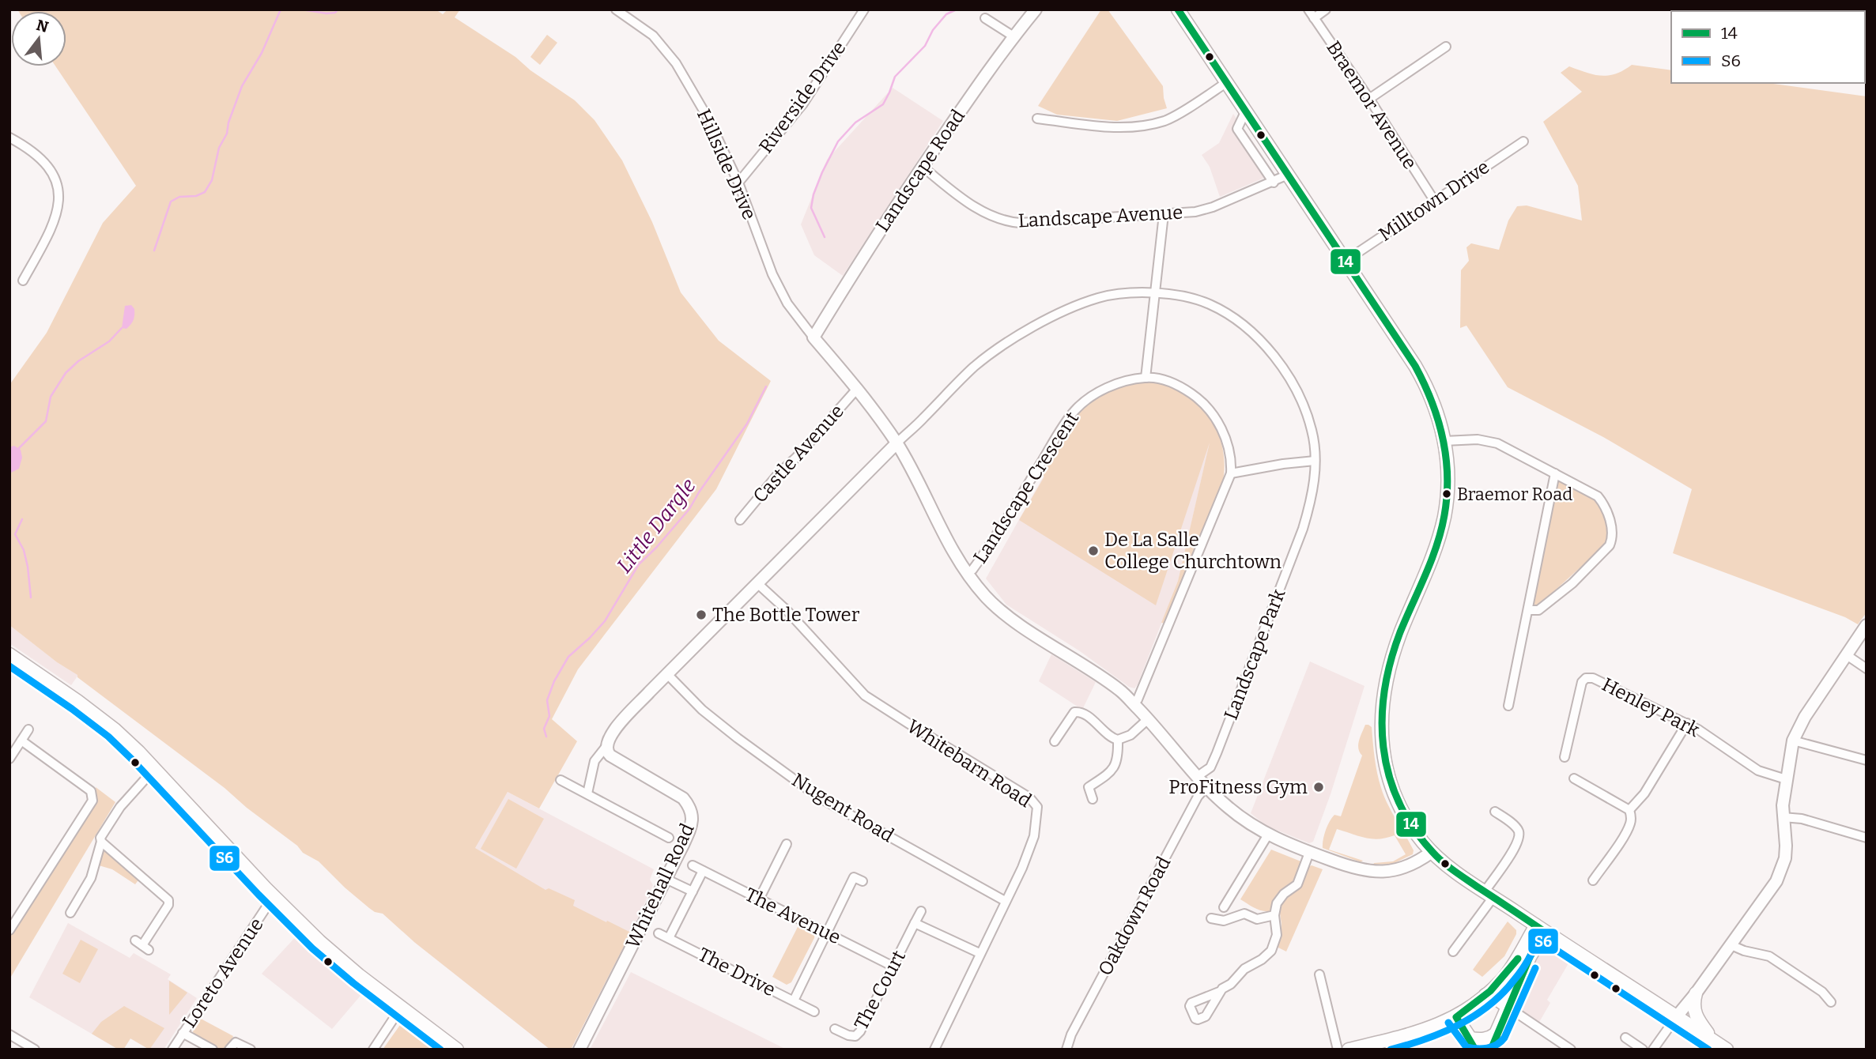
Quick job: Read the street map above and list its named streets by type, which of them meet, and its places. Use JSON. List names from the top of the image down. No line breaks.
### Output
{"streets":{"street":["Riverside Drive","Braemor Avenue","Hillside Drive","Landscape Road","Milltown Drive","Landscape Avenue","Castle Avenue","Landscape Crescent","Landscape Park","Henley Park","Whitebarn Road","Nugent Road","Whitehall Road","The Avenue","Oakdown Road","The Drive","Loreto Avenue","The Court"]},"crossings":[["Riverside Drive","Hillside Drive"],["Braemor Avenue","Milltown Drive"],["Hillside Drive","Landscape Road"],["Landscape Road","Landscape Avenue"],["Whitebarn Road","Nugent Road"],["The Avenue","The Court"]],"water":["Little Dargle"],"places":["Braemor Road","De La Salle College Churchtown","The Bottle Tower","ProFitness Gym"],"lines":["transit line 14","transit line S6"],"legend":["14","S6"],"north":"top"}
